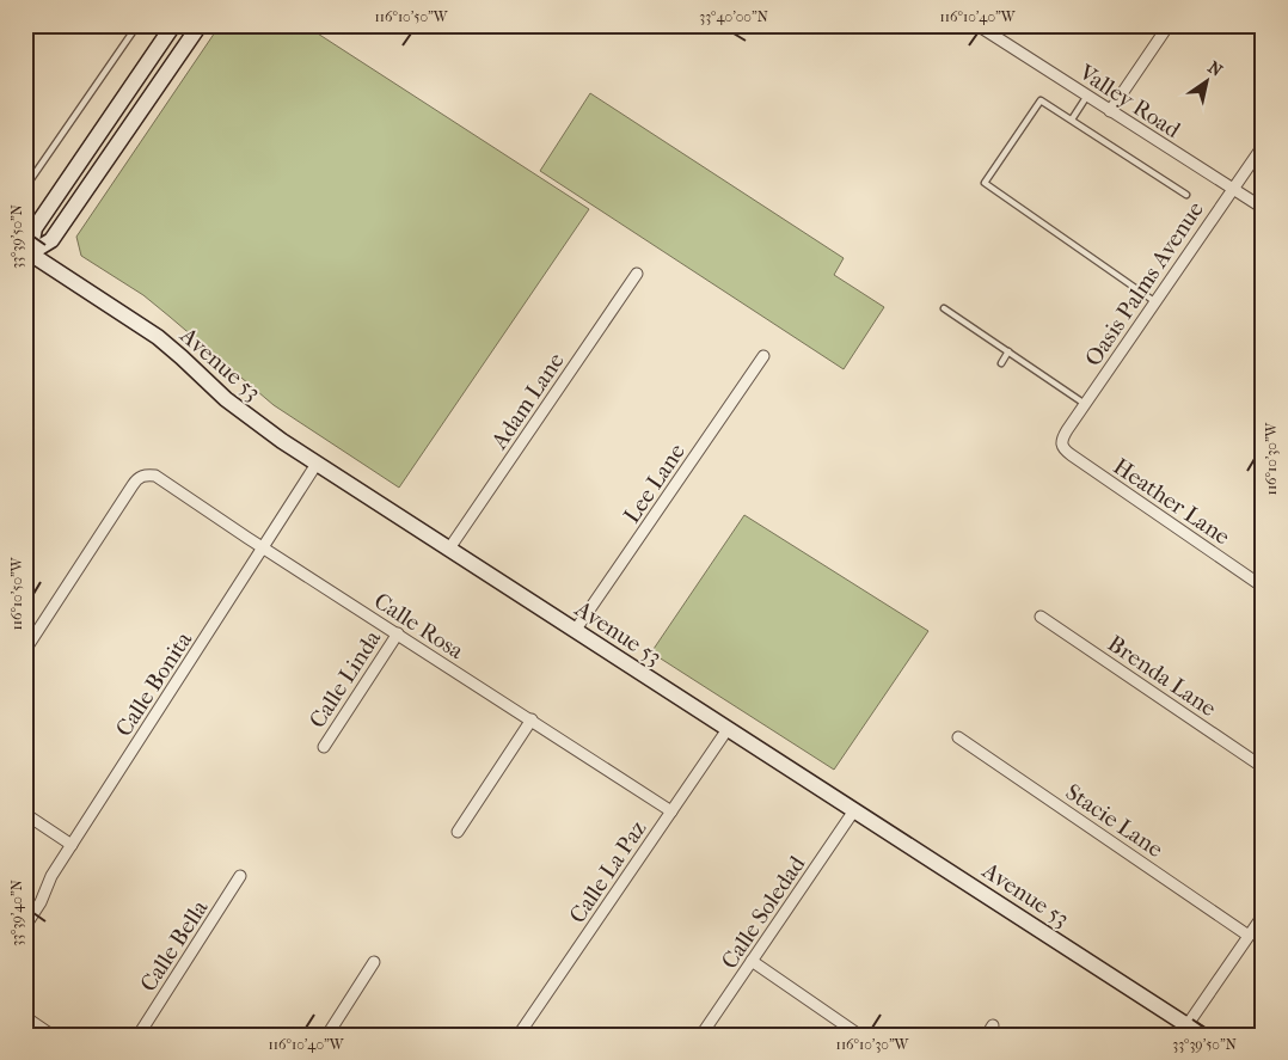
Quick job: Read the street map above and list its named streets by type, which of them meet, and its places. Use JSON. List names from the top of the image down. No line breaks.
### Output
{"streets":{"street":["Valley Road","Oasis Palms Avenue","Avenue 53","Adam Lane","Lee Lane","Heather Lane","Calle Rosa","Brenda Lane","Calle Linda","Calle Bonita","Stacie Lane","Calle La Paz","Calle Soledad","Calle Bella"]},"crossings":[["Valley Road","Oasis Palms Avenue"],["Oasis Palms Avenue","Heather Lane"],["Avenue 53","Adam Lane"],["Avenue 53","Lee Lane"],["Avenue 53","Calle Bonita"],["Avenue 53","Calle La Paz"],["Avenue 53","Calle Soledad"],["Calle Rosa","Calle Linda"],["Calle Rosa","Calle Bonita"],["Calle Rosa","Calle La Paz"]],"north":"top right","coordinates":["116°10'50\"W","33°40'00\"N","116°10'40\"W","33°39'50\"N","116°10'30\"W","33°39'40\"N"]}
